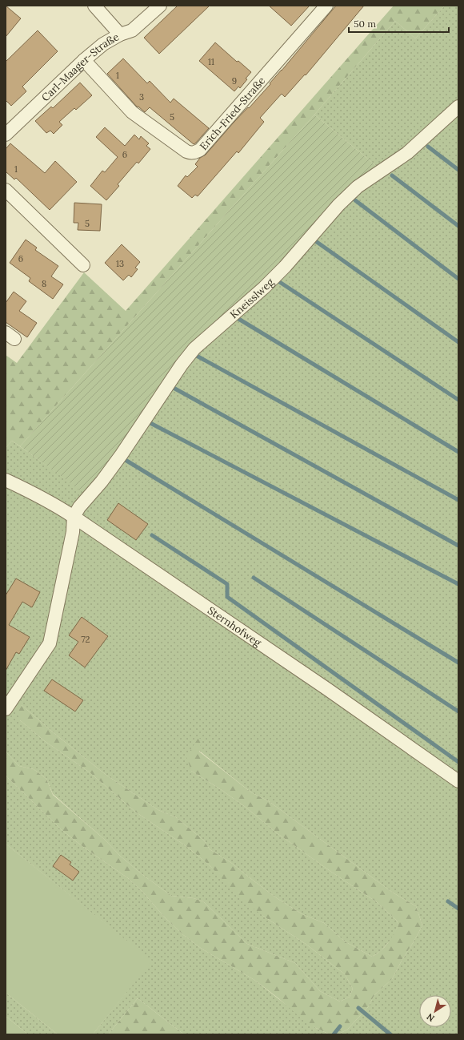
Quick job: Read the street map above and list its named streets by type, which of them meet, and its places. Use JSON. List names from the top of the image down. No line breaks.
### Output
{"streets":{"street":["Carl-Maager-Straße","Erich-Fried-Straße","Kneisslweg","Sternhofweg"]},"crossings":[["Carl-Maager-Straße","Erich-Fried-Straße"],["Kneisslweg","Sternhofweg"]],"house_numbers":["11","1","9","3","5","6","1","5","6","13","8","72"],"scale_bar":"50 m","north":"bottom left"}
